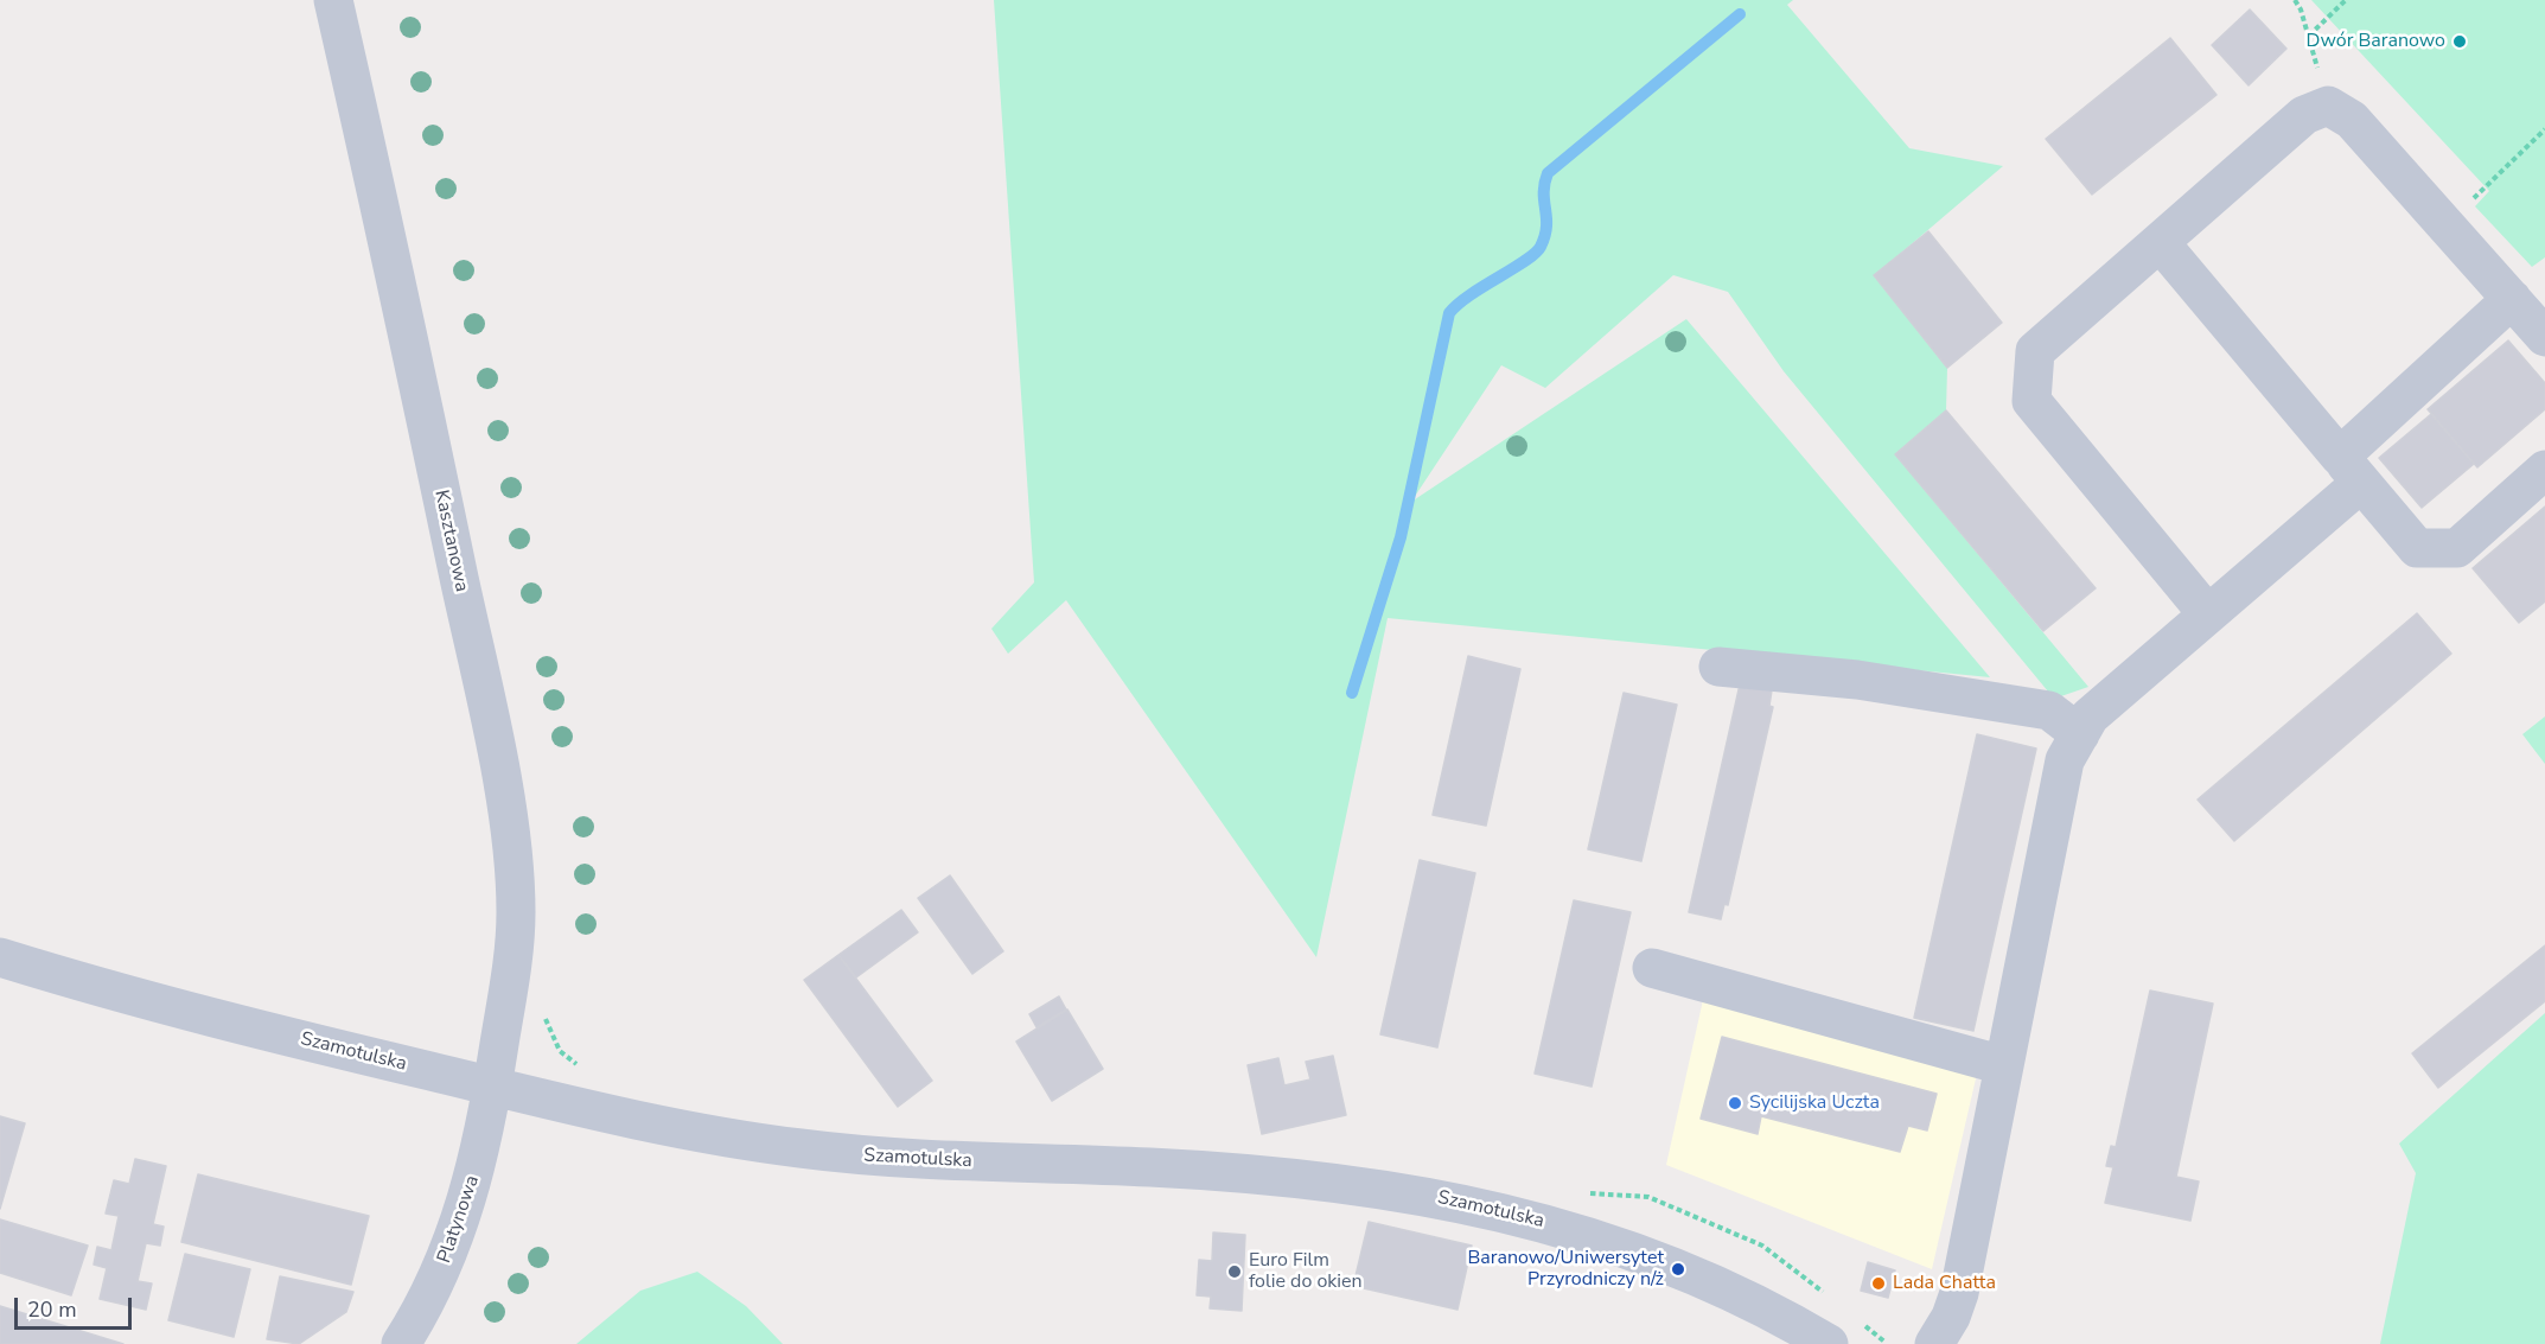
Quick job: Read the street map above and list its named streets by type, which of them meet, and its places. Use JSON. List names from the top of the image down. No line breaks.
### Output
{"streets":{"street":["Kasztanowa","Szamotulska","Platynowa"]},"crossings":[["Kasztanowa","Szamotulska"],["Kasztanowa","Platynowa"],["Szamotulska","Platynowa"]],"places":["Dwór Baranowo","Sycilijska Uczta","Baranowo/Uniwersytet Przyrodniczy n/ż","Euro Film folie do okien","Lada Chatta"],"scale_bar":"20 m"}
